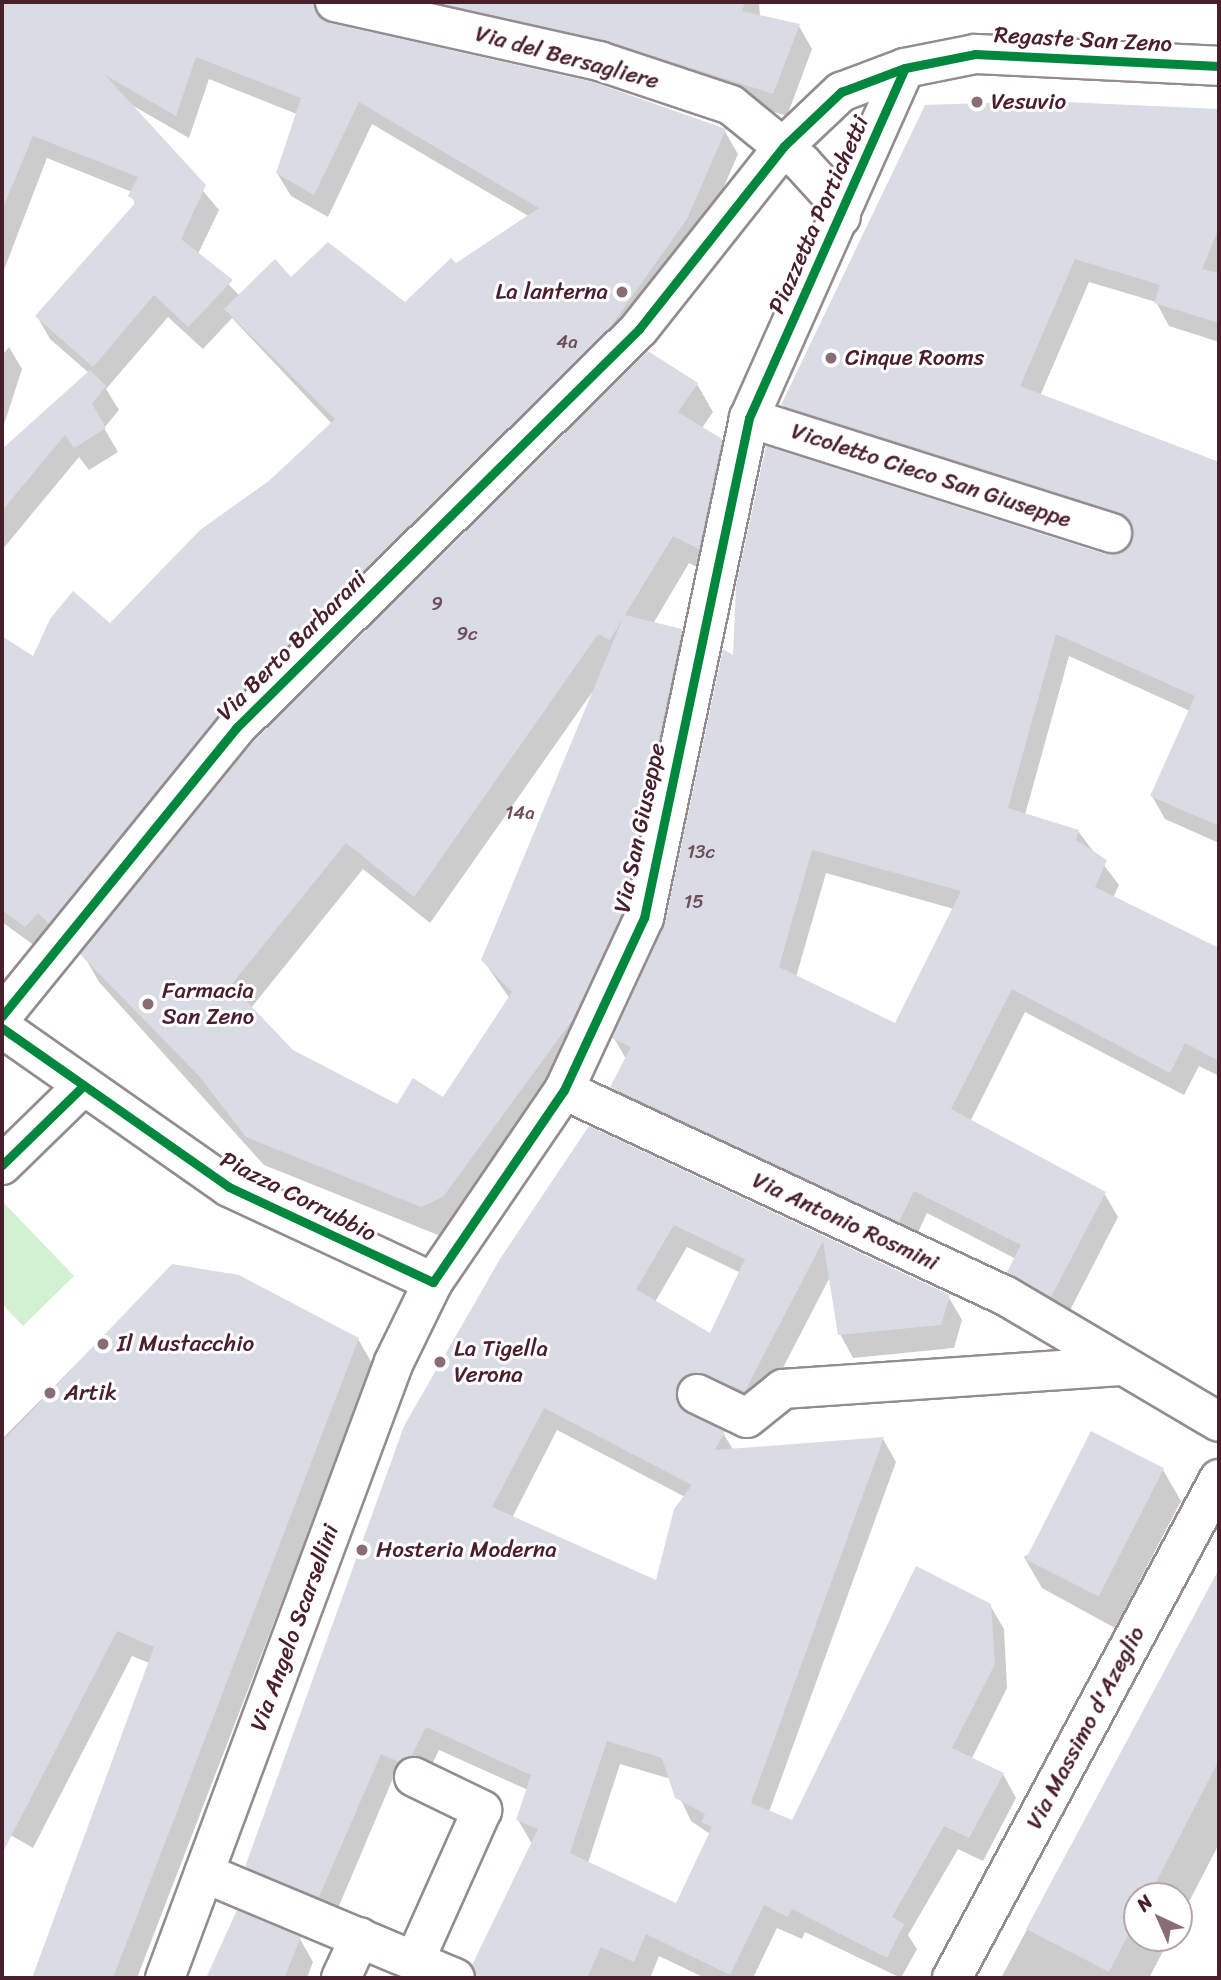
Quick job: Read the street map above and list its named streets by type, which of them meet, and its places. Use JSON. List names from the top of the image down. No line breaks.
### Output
{"streets":{"street":["Regaste San Zeno","Via del Bersagliere","Piazzetta Portichetti","Vicoletto Cieco San Giuseppe","Via Berto Barbarani","Via San Giuseppe","Piazza Corrubbio","Via Antonio Rosmini","Via Angelo Scarsellini","Via Massimo d'Azeglio"]},"crossings":[["Regaste San Zeno","Piazzetta Portichetti"],["Via del Bersagliere","Piazzetta Portichetti"],["Piazzetta Portichetti","Vicoletto Cieco San Giuseppe"],["Piazzetta Portichetti","Via Berto Barbarani"],["Piazzetta Portichetti","Via San Giuseppe"],["Vicoletto Cieco San Giuseppe","Via San Giuseppe"],["Via San Giuseppe","Piazza Corrubbio"],["Via San Giuseppe","Via Antonio Rosmini"],["Via San Giuseppe","Via Angelo Scarsellini"],["Piazza Corrubbio","Via Angelo Scarsellini"]],"places":["Vesuvio","La lanterna","Cinque Rooms","Farmacia San Zeno","Il Mustacchio","La Tigella Verona","Artik","Hosteria Moderna"],"house_numbers":["4a","9","9c","14a","13c","15"],"north":"top left"}
